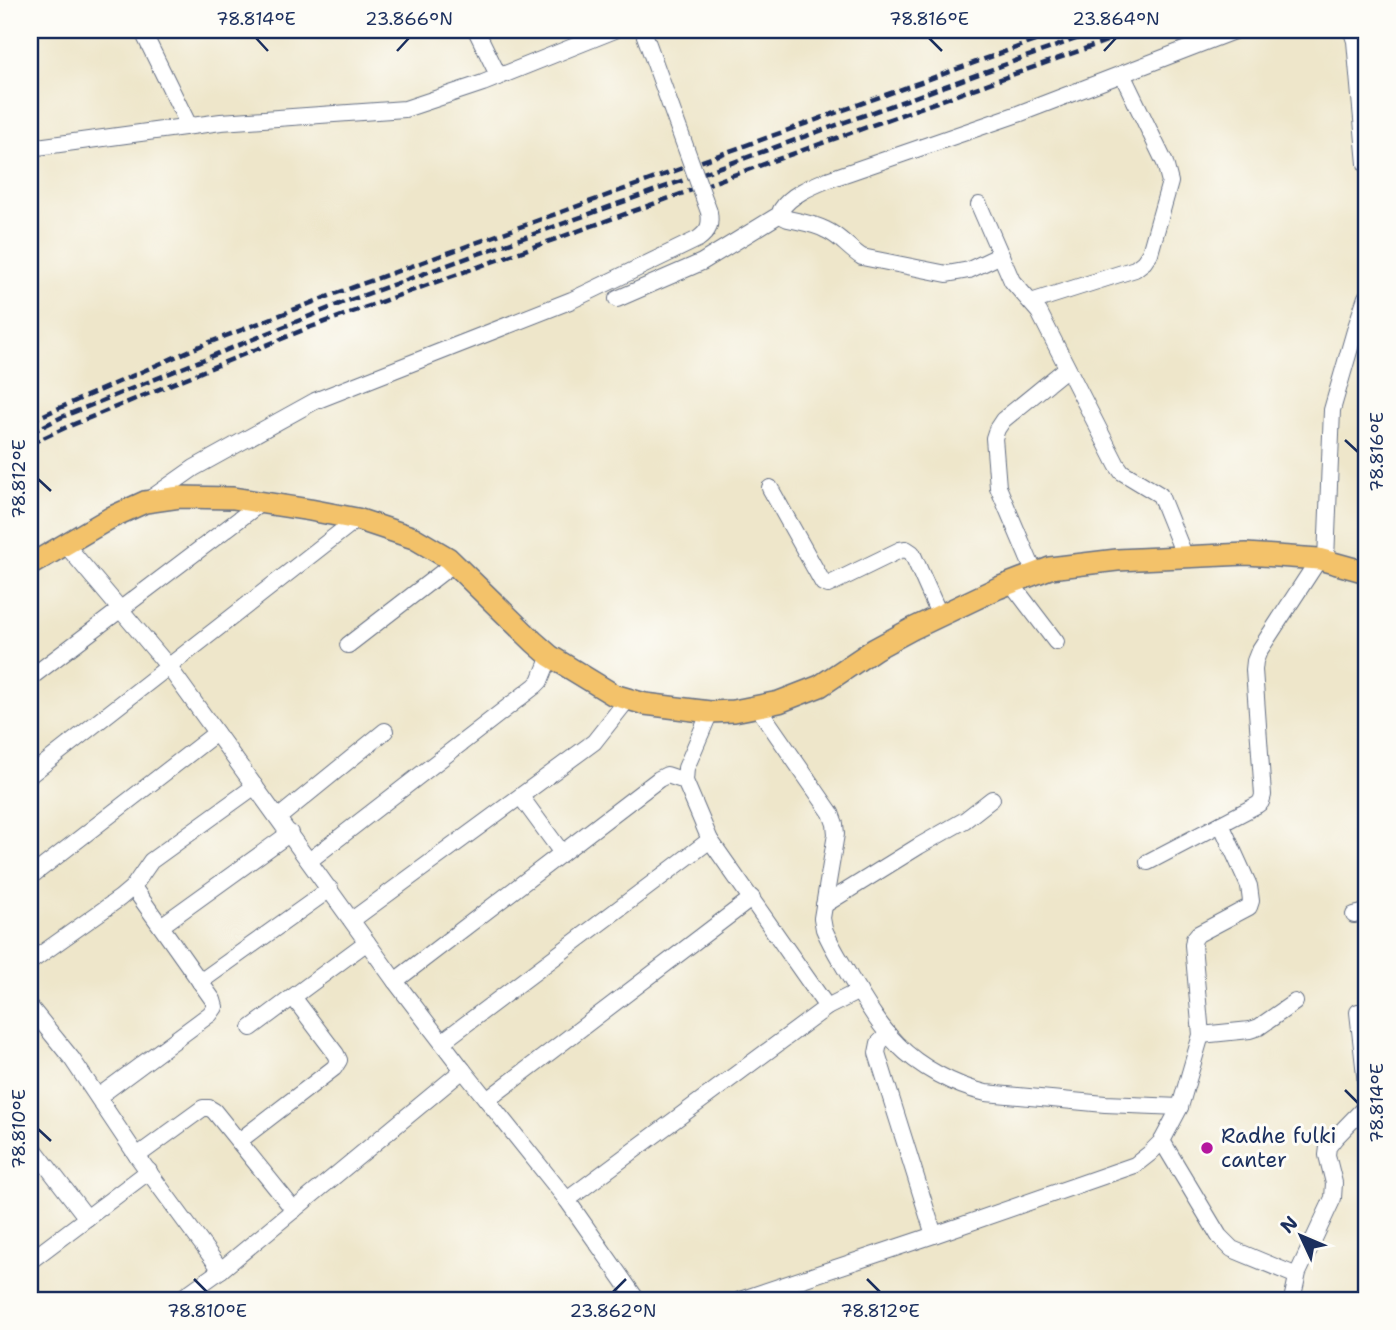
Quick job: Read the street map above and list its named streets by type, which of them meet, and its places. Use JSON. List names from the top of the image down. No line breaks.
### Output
{"places":["Radhe fulki canter"],"north":"top left","coordinates":["78.814°E","23.866°N","78.816°E","23.864°N","78.812°E","78.810°E","23.862°N"]}
